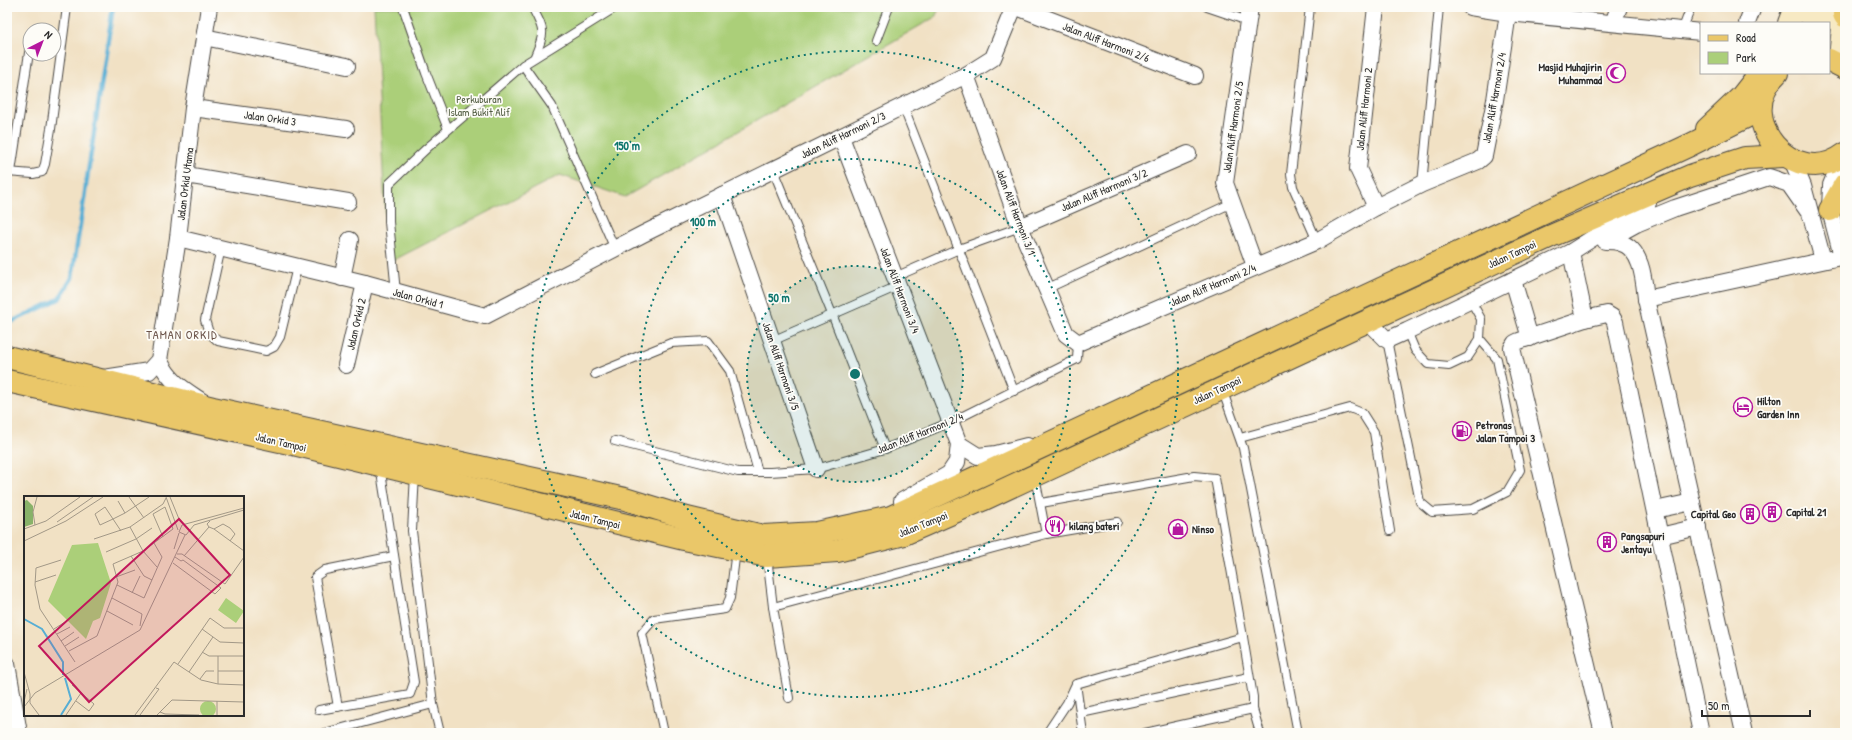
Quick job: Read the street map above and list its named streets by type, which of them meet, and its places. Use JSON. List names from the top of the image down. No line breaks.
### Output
{"streets":{"main road":["Jalan Tampoi"],"street":["Jalan Aliff Harmoni 2/6","Jalan Aliff Harmoni 2/4","Jalan Aliff Harmoni 2","Jalan Orkid 3","Jalan Aliff Harmoni 2/5","Jalan Aliff Harmoni 2/3","Jalan Orkid Utama","Jalan Aliff Harmoni 3/2","Jalan Aliff Harmoni 3/1","Jalan Aliff Harmoni 3/4","Jalan Orkid 1","Jalan Orkid 2","Jalan Aliff Harmoni 3/5"]},"crossings":[["Jalan Aliff Harmoni 2/6","Jalan Aliff Harmoni 2/3"],["Jalan Aliff Harmoni 2/4","Jalan Aliff Harmoni 2"],["Jalan Aliff Harmoni 2/4","Jalan Aliff Harmoni 2/5"],["Jalan Aliff Harmoni 2/4","Jalan Aliff Harmoni 3/1"],["Jalan Aliff Harmoni 2/4","Jalan Aliff Harmoni 3/4"],["Jalan Aliff Harmoni 2/4","Jalan Aliff Harmoni 3/5"],["Jalan Orkid 3","Jalan Orkid Utama"],["Jalan Aliff Harmoni 2/3","Jalan Aliff Harmoni 3/1"],["Jalan Aliff Harmoni 2/3","Jalan Aliff Harmoni 3/4"],["Jalan Aliff Harmoni 2/3","Jalan Orkid 1"],["Jalan Aliff Harmoni 2/3","Jalan Aliff Harmoni 3/5"],["Jalan Orkid Utama","Jalan Orkid 1"],["Jalan Aliff Harmoni 3/2","Jalan Aliff Harmoni 3/1"],["Jalan Orkid 1","Jalan Orkid 2"]],"districts":["TAMAN ORKID"],"parks":["Perkuburan Islam Bukit Alif"],"places":{"mosque":["Masjid Muhajirin Muhammad"],"hotel":["Hilton Garden Inn"],"fuel station":["Petronas Jalan Tampoi 3"],"building":["Capital 21","Capital Geo","Pangsapuri Jentayu"],"restaurant":["kilang bateri"],"shop":["Ninso"]},"legend":["Road","Park"],"scale_bar":"50 m","north":"top right","rings":["150 m","100 m","50 m"]}
